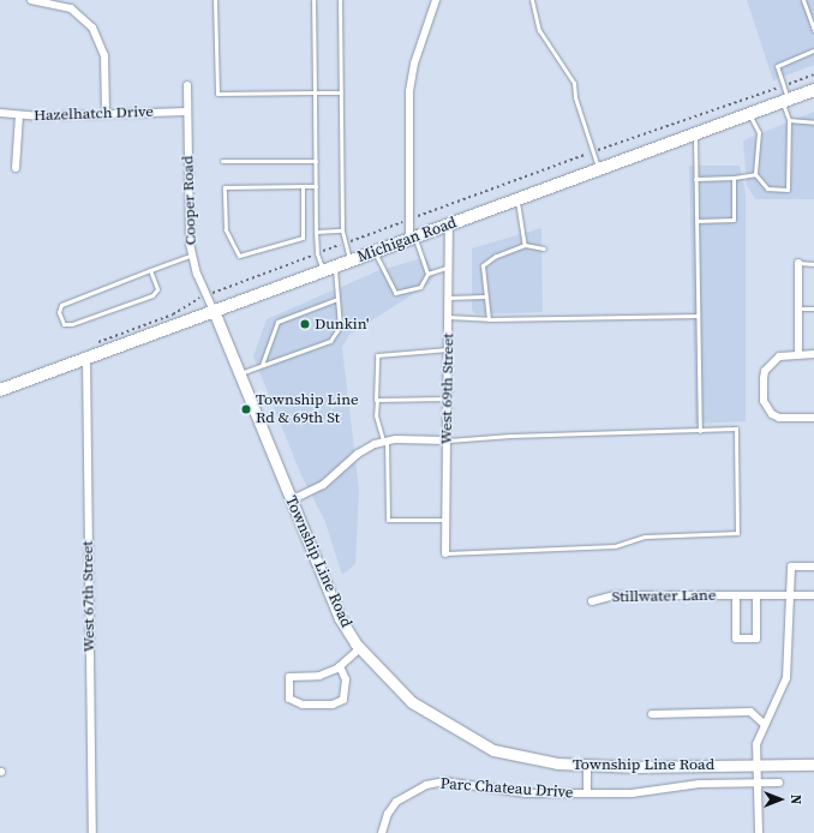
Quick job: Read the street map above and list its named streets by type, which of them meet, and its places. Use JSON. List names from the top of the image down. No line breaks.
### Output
{"streets":{"main road":["Michigan Road","Township Line Road"],"street":["Hazelhatch Drive","Cooper Road","West 69th Street","West 67th Street","Stillwater Lane","Parc Chateau Drive"]},"crossings":[["Hazelhatch Drive","Cooper Road"],["Cooper Road","Michigan Road"],["Cooper Road","Township Line Road"],["Michigan Road","West 69th Street"],["Michigan Road","Township Line Road"],["Michigan Road","West 67th Street"],["Township Line Road","Parc Chateau Drive"]],"places":["Dunkin'","Township Line Rd & 69th St"],"north":"right"}
